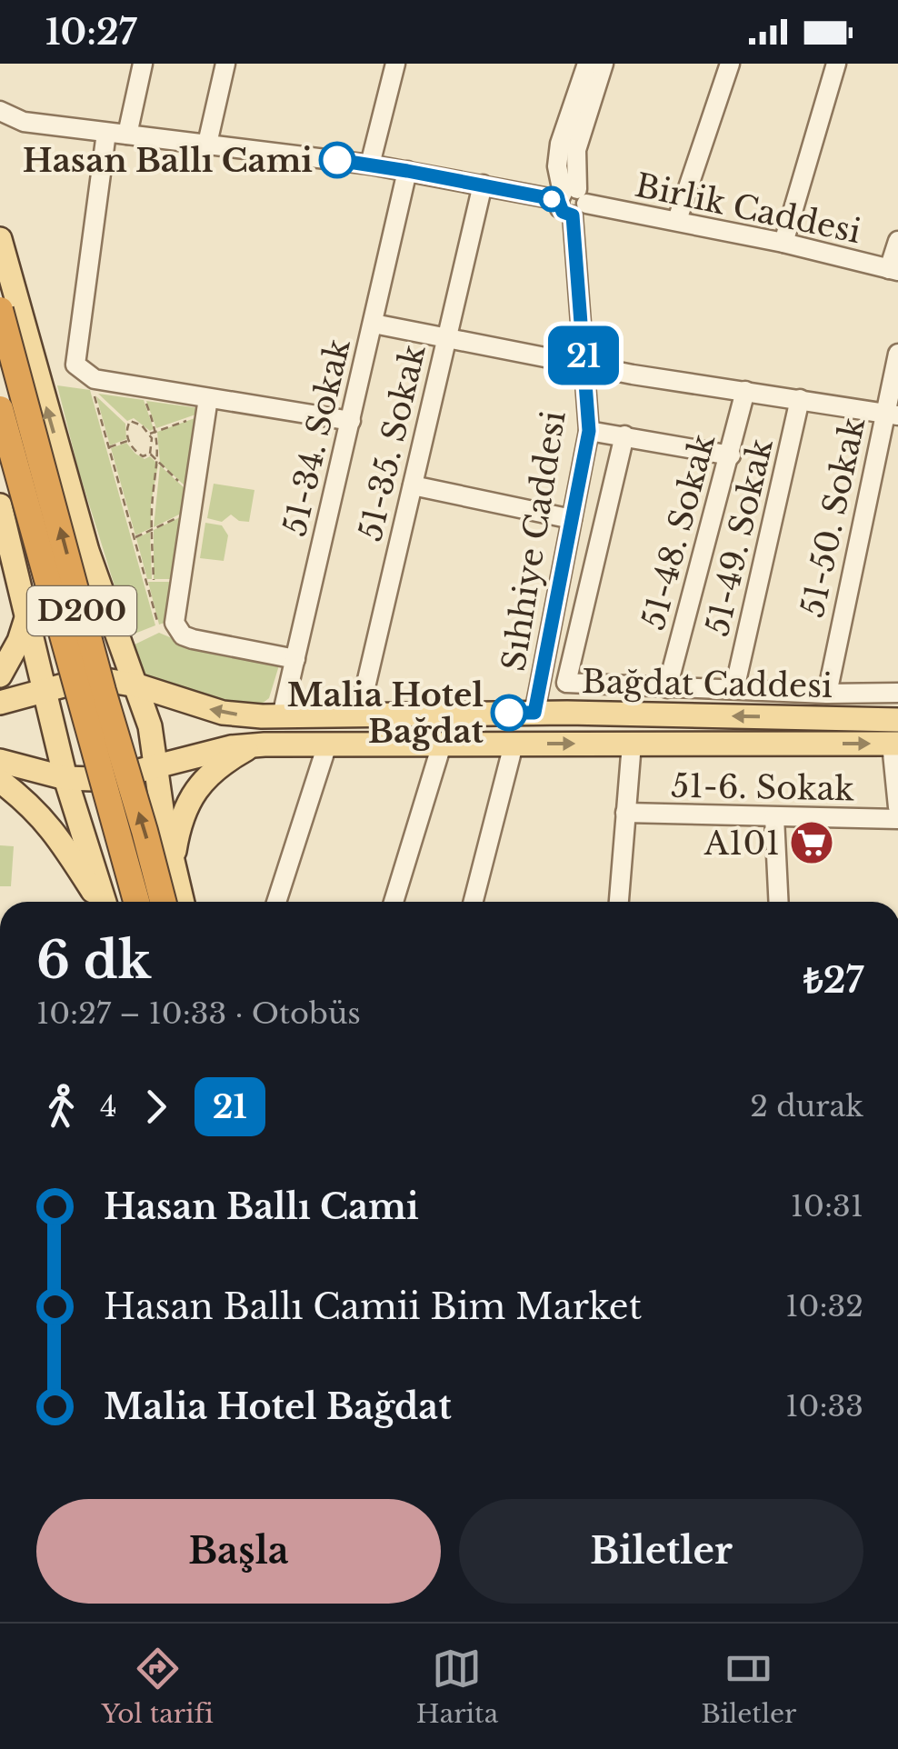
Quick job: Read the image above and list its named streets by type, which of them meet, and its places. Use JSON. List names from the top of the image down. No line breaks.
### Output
{"streets":{"highway":["D200"],"main road":["Bağdat Caddesi"],"street":["Birlik Caddesi","51-34. Sokak","51-35. Sokak","51-50. Sokak","51-48. Sokak","51-49. Sokak","Sıhhiye Caddesi","51-6. Sokak"]},"crossings":[["Birlik Caddesi","51-34. Sokak"],["Birlik Caddesi","51-35. Sokak"],["Birlik Caddesi","Sıhhiye Caddesi"],["51-34. Sokak","Bağdat Caddesi"],["51-35. Sokak","Bağdat Caddesi"],["Sıhhiye Caddesi","Bağdat Caddesi"]],"places":{"other":["Hasan Ballı Cami","Malia Hotel Bağdat"],"supermarket":["A101"]},"lines":["bus line 21"],"page":{"status":"10:27","on_map":"21","heading":["6 dk","10:27 – 10:33 · Otobüs","₺27"],"legs":["4","21","2 durak"],"list":[{"name":"Hasan Ballı Cami","value":"10:31"},{"name":"Hasan Ballı Camii Bim Market","value":"10:32"},{"name":"Malia Hotel Bağdat","value":"10:33"}],"buttons":["Başla","Biletler"],"tabs":["Yol tarifi","Harita","Biletler"]}}
